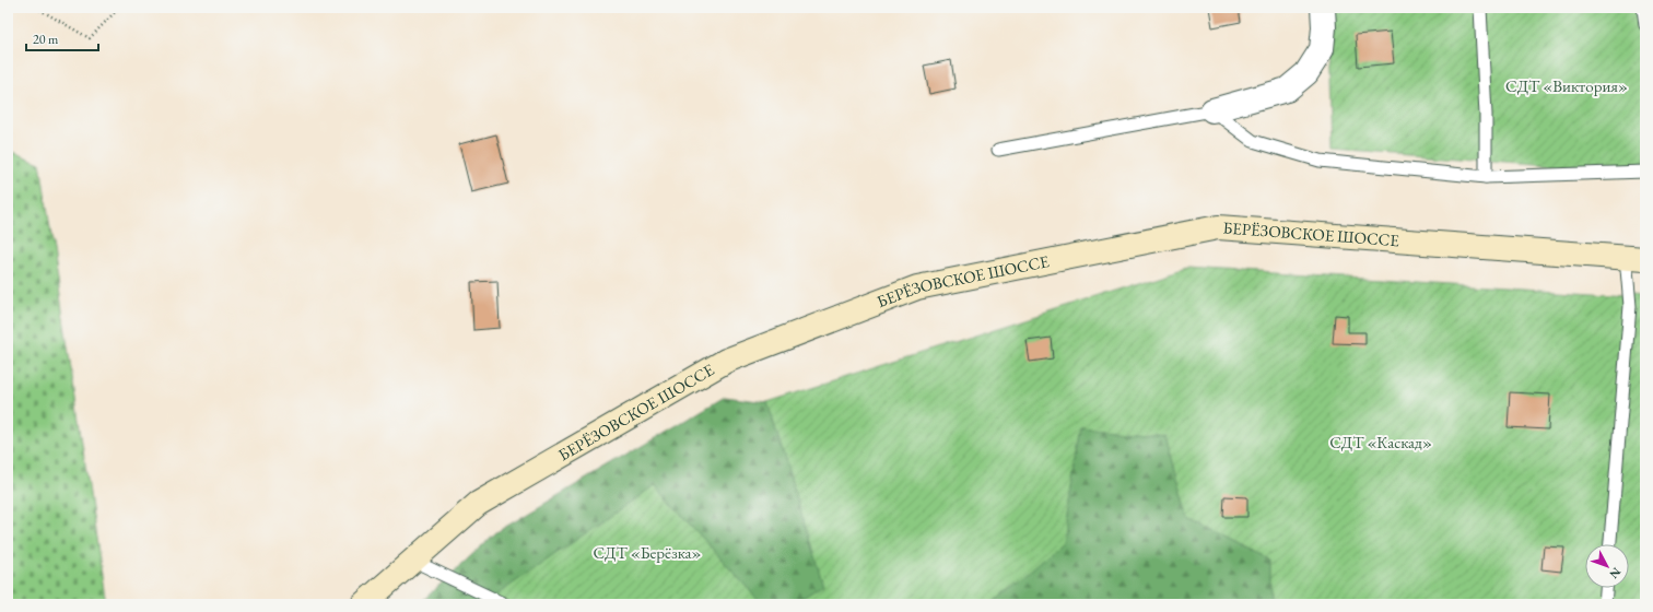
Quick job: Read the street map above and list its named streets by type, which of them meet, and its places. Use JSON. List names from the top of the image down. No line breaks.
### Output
{"streets":{"street":["БЕРЁЗОВСКОЕ ШОССЕ"]},"parks":["СДТ «Виктория»","СДТ «Каскад»","СДТ «Берёзка»"],"scale_bar":"20 m","north":"bottom right"}
